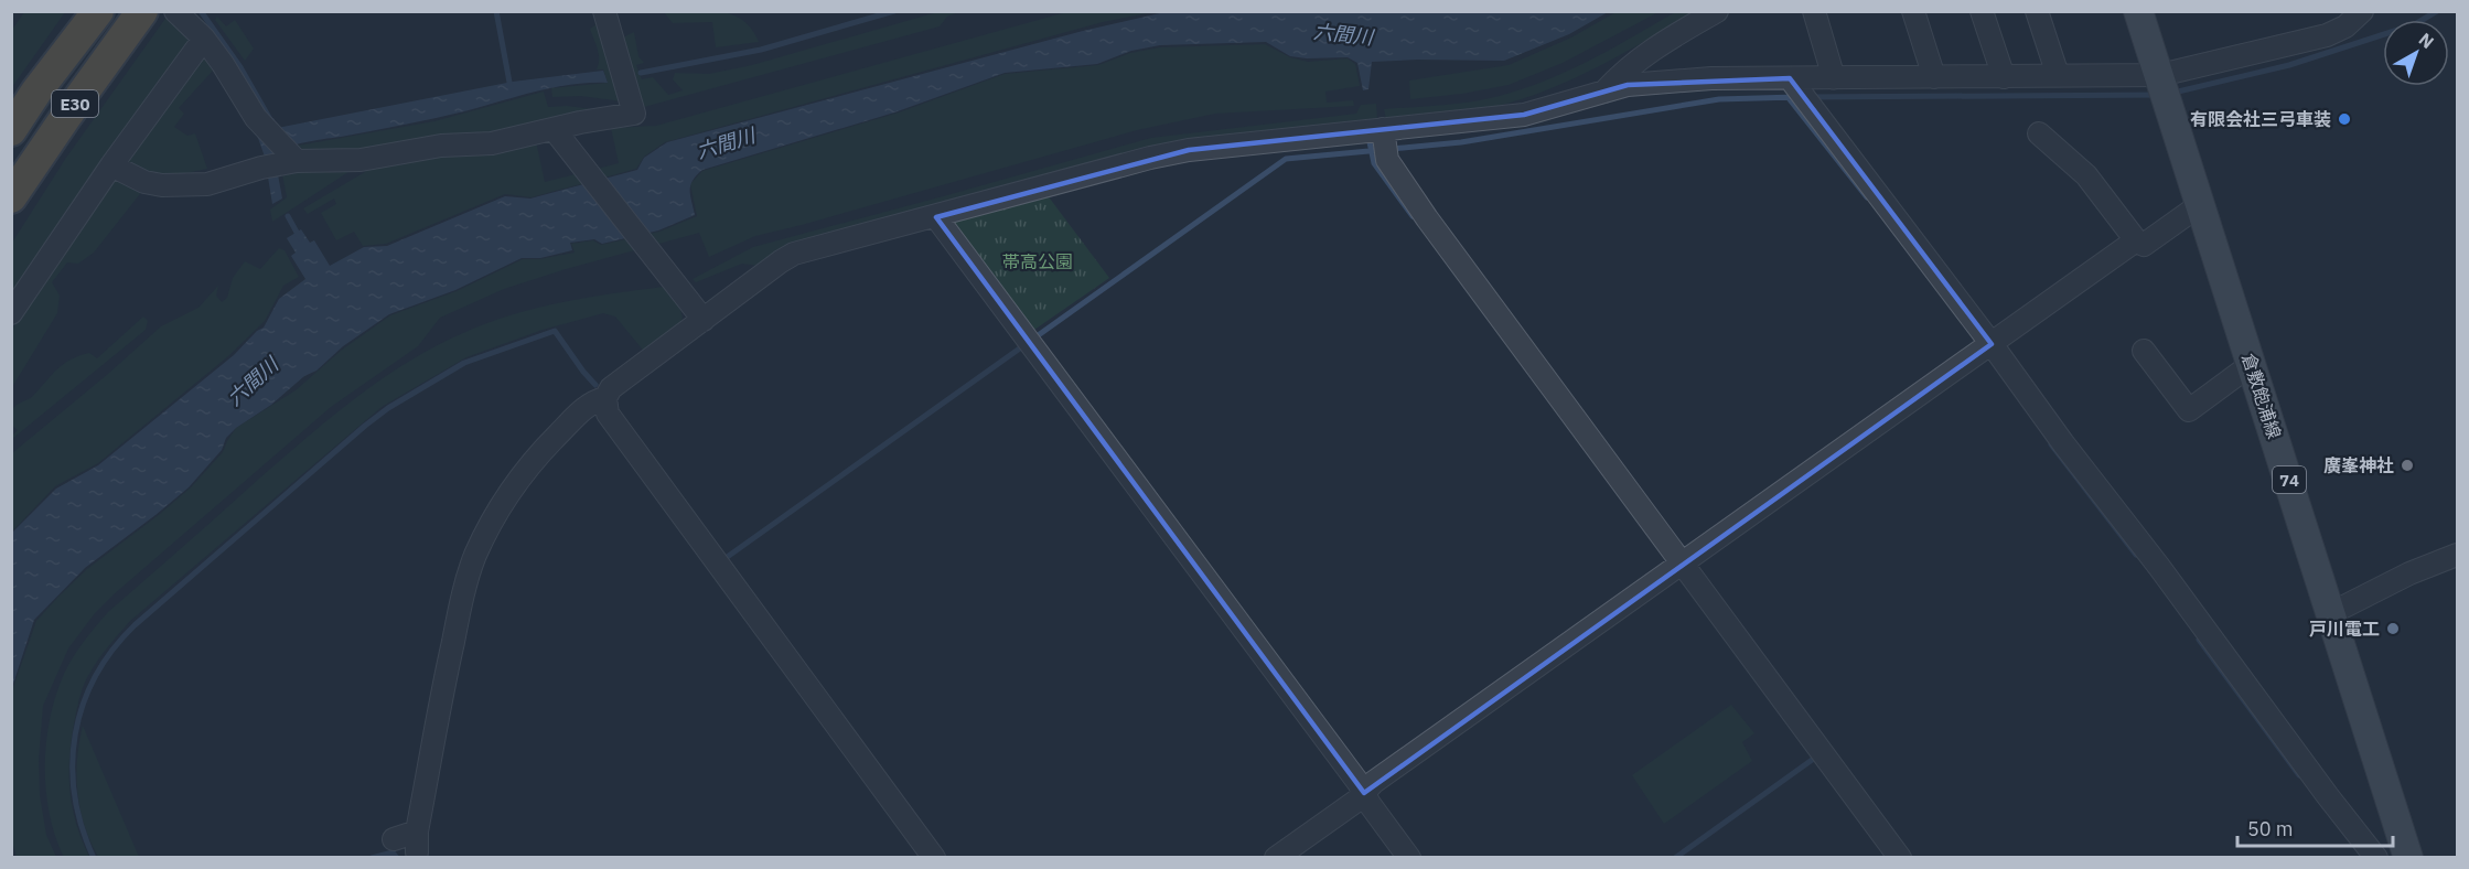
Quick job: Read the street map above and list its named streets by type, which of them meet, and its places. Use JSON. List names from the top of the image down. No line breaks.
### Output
{"streets":{"highway":["E30"],"main road":["倉敷飽浦線","74"]},"water":["六間川"],"parks":["帯高公園"],"places":["有限会社三弓車装","廣峯神社","戸川電工"],"scale_bar":"50 m","north":"top right"}
